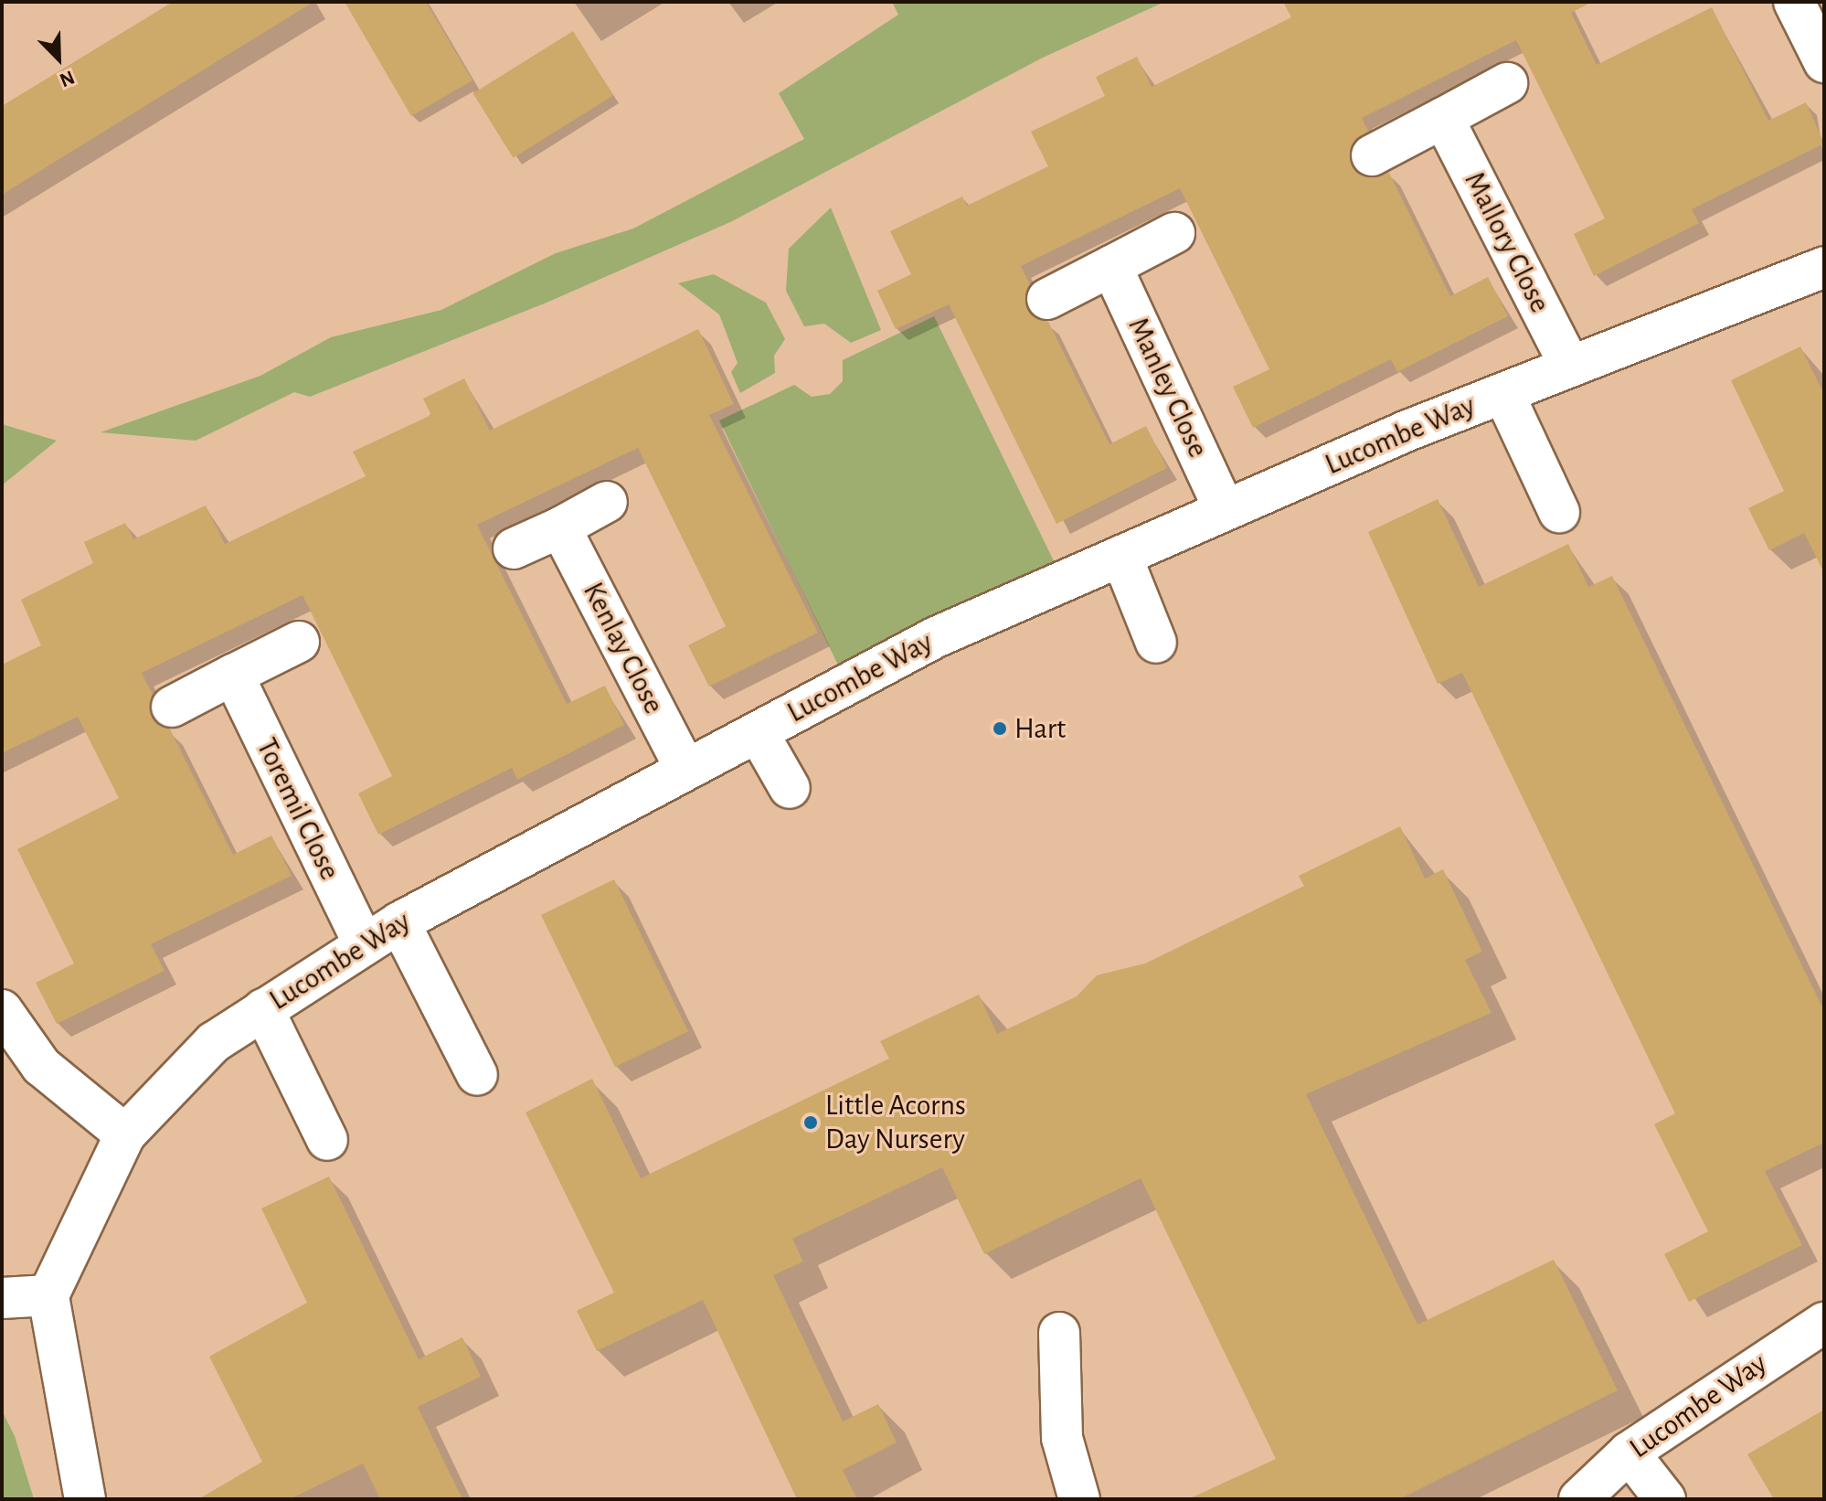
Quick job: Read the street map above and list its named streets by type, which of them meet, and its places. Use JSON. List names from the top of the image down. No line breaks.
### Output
{"streets":{"street":["Mallory Close","Manley Close","Lucombe Way","Kenlay Close","Toremil Close"]},"crossings":[["Mallory Close","Lucombe Way"],["Manley Close","Lucombe Way"],["Lucombe Way","Kenlay Close"],["Lucombe Way","Toremil Close"]],"places":["Hart","Little Acorns Day Nursery"],"north":"bottom right"}
